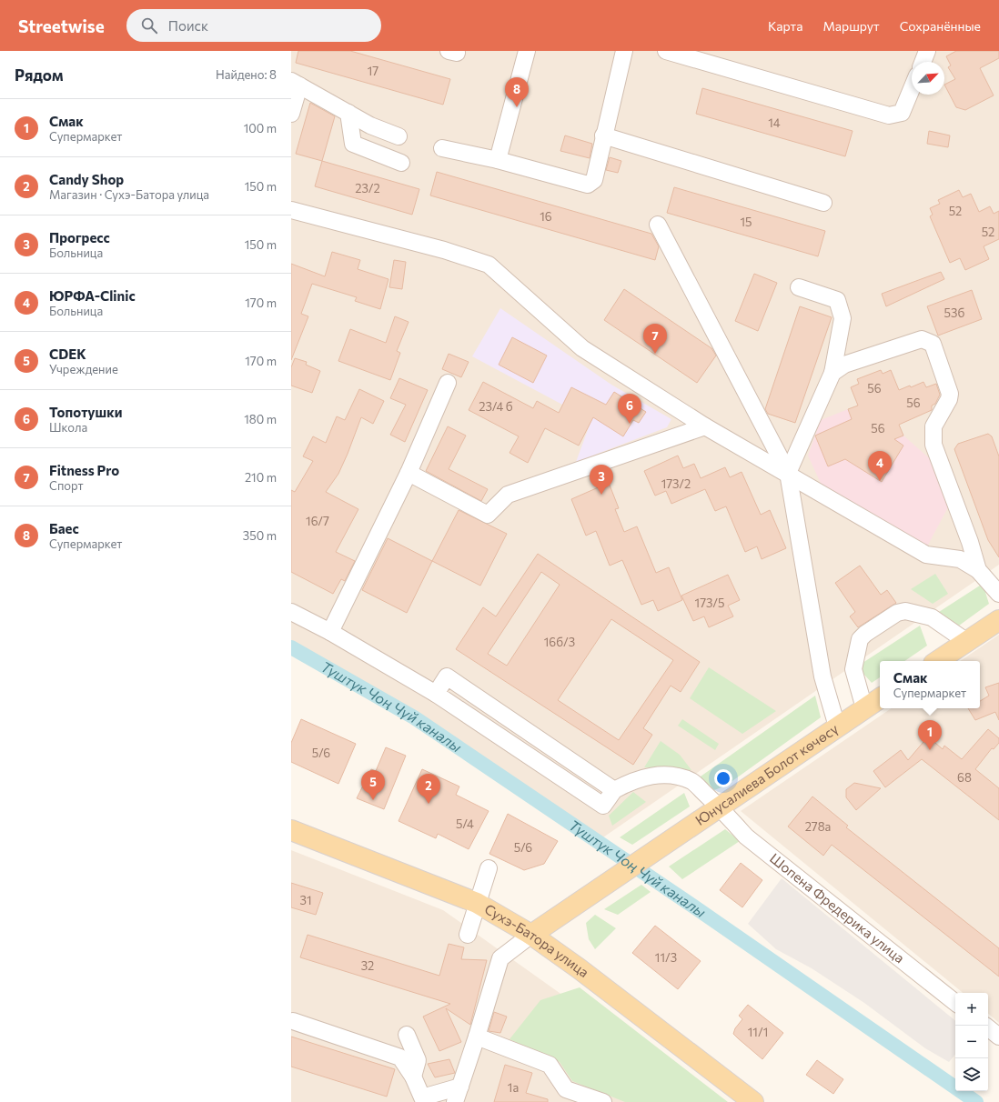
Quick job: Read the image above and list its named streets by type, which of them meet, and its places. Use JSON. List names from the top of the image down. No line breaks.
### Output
{"streets":{"main road":["Юнусалиева Болот көчөсү","Сухэ-Батора улица"],"street":["Шопена Фредерика улица"]},"crossings":[["Юнусалиева Болот көчөсү","Шопена Фредерика улица"],["Юнусалиева Болот көчөсү","Сухэ-Батора улица"]],"water":["Түштүк Чоң Чүй каналы"],"house_numbers":["17","14","23/2","52","16","15","52","53б","56","56","23/4 б","56","173/2","16/7","173/5","16б/3","5/6","68","5/4","278а","5/6","31","11/3","32","11/1","1а"],"north":"top right","page":{"header":"Streetwise","search":"Поиск","nav":["Карта","Маршрут","Сохранённые"],"heading":["Рядом","Найдено: 8"],"pins":["8","7","6","4","3","1","5","2"],"list":[{"mark":"1","name":"Смак","note":"Супермаркет","value":"100 m"},{"mark":"2","name":"Candy Shop","note":"Магазин · Сухэ-Батора улица","value":"150 m"},{"mark":"3","name":"Прогресс","note":"Больница","value":"150 m"},{"mark":"4","name":"ЮРФА-Clinic","note":"Больница","value":"170 m"},{"mark":"5","name":"CDEK","note":"Учреждение","value":"170 m"},{"mark":"6","name":"Топотушки","note":"Школа","value":"180 m"},{"mark":"7","name":"Fitness Pro","note":"Спорт","value":"210 m"},{"mark":"8","name":"Баес","note":"Супермаркет","value":"350 m"}],"popup":["Смак","Супермаркет"],"map_buttons":["+","−"]}}
